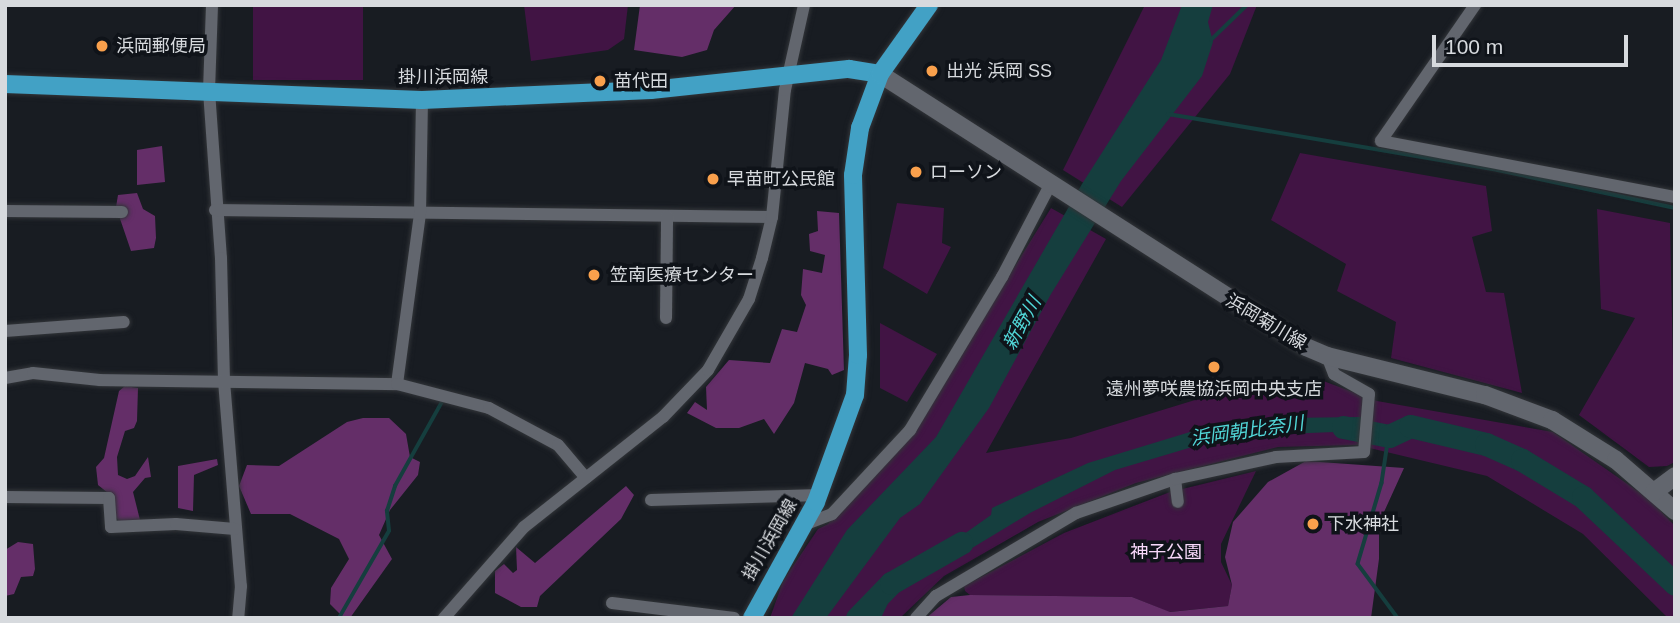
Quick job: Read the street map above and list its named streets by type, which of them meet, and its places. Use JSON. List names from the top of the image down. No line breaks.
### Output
{"streets":{"main road":["掛川浜岡線","浜岡菊川線"]},"crossings":[["掛川浜岡線","浜岡菊川線"]],"water":["新野川","浜岡朝比奈川"],"parks":["神子公園"],"places":["浜岡郵便局","出光 浜岡 SS","苗代田","ローソン","早苗町公民館","笠南医療センター","遠州夢咲農協浜岡中央支店","下水神社"],"scale_bar":"100 m"}
